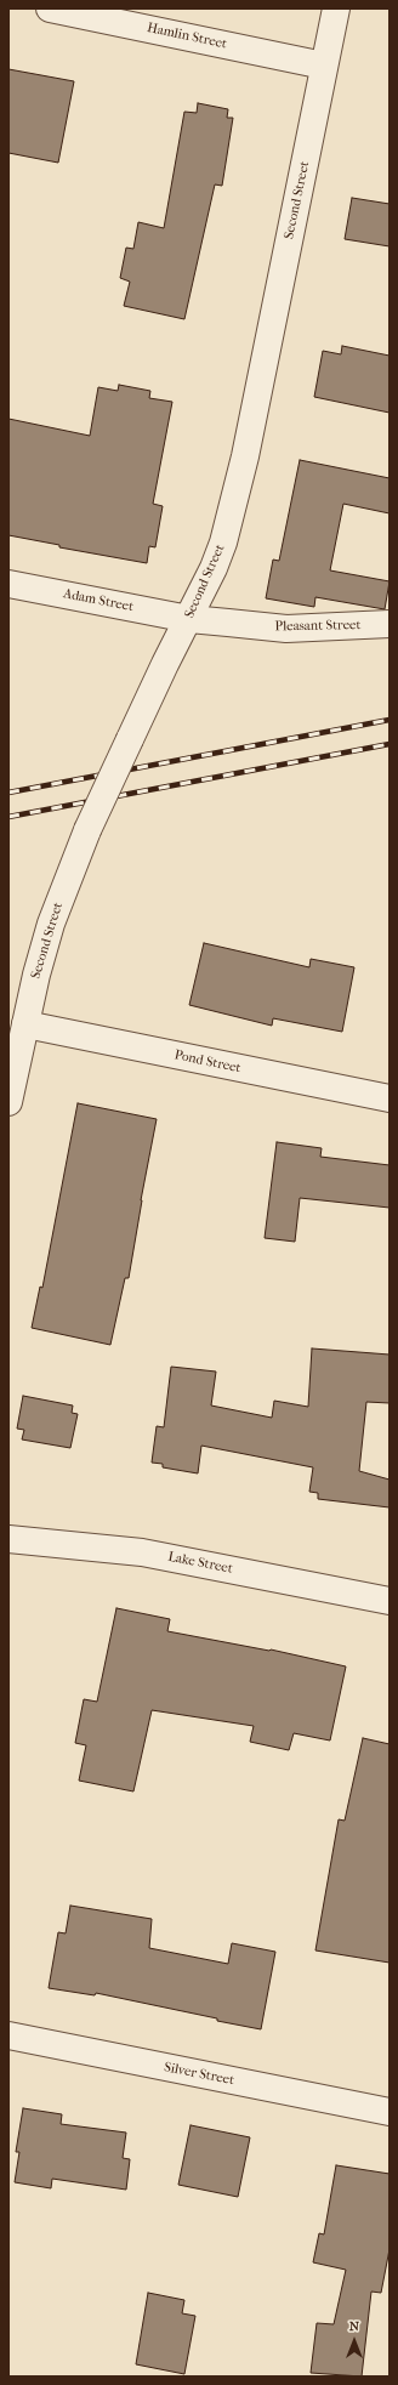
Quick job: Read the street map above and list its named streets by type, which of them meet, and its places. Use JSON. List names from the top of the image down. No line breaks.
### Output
{"streets":{"street":["Hamlin Street","Second Street","Adam Street","Pleasant Street","Pond Street","Lake Street","Silver Street"]},"crossings":[["Hamlin Street","Second Street"],["Second Street","Adam Street"],["Second Street","Pleasant Street"],["Second Street","Pond Street"],["Adam Street","Pleasant Street"]],"north":"top"}
